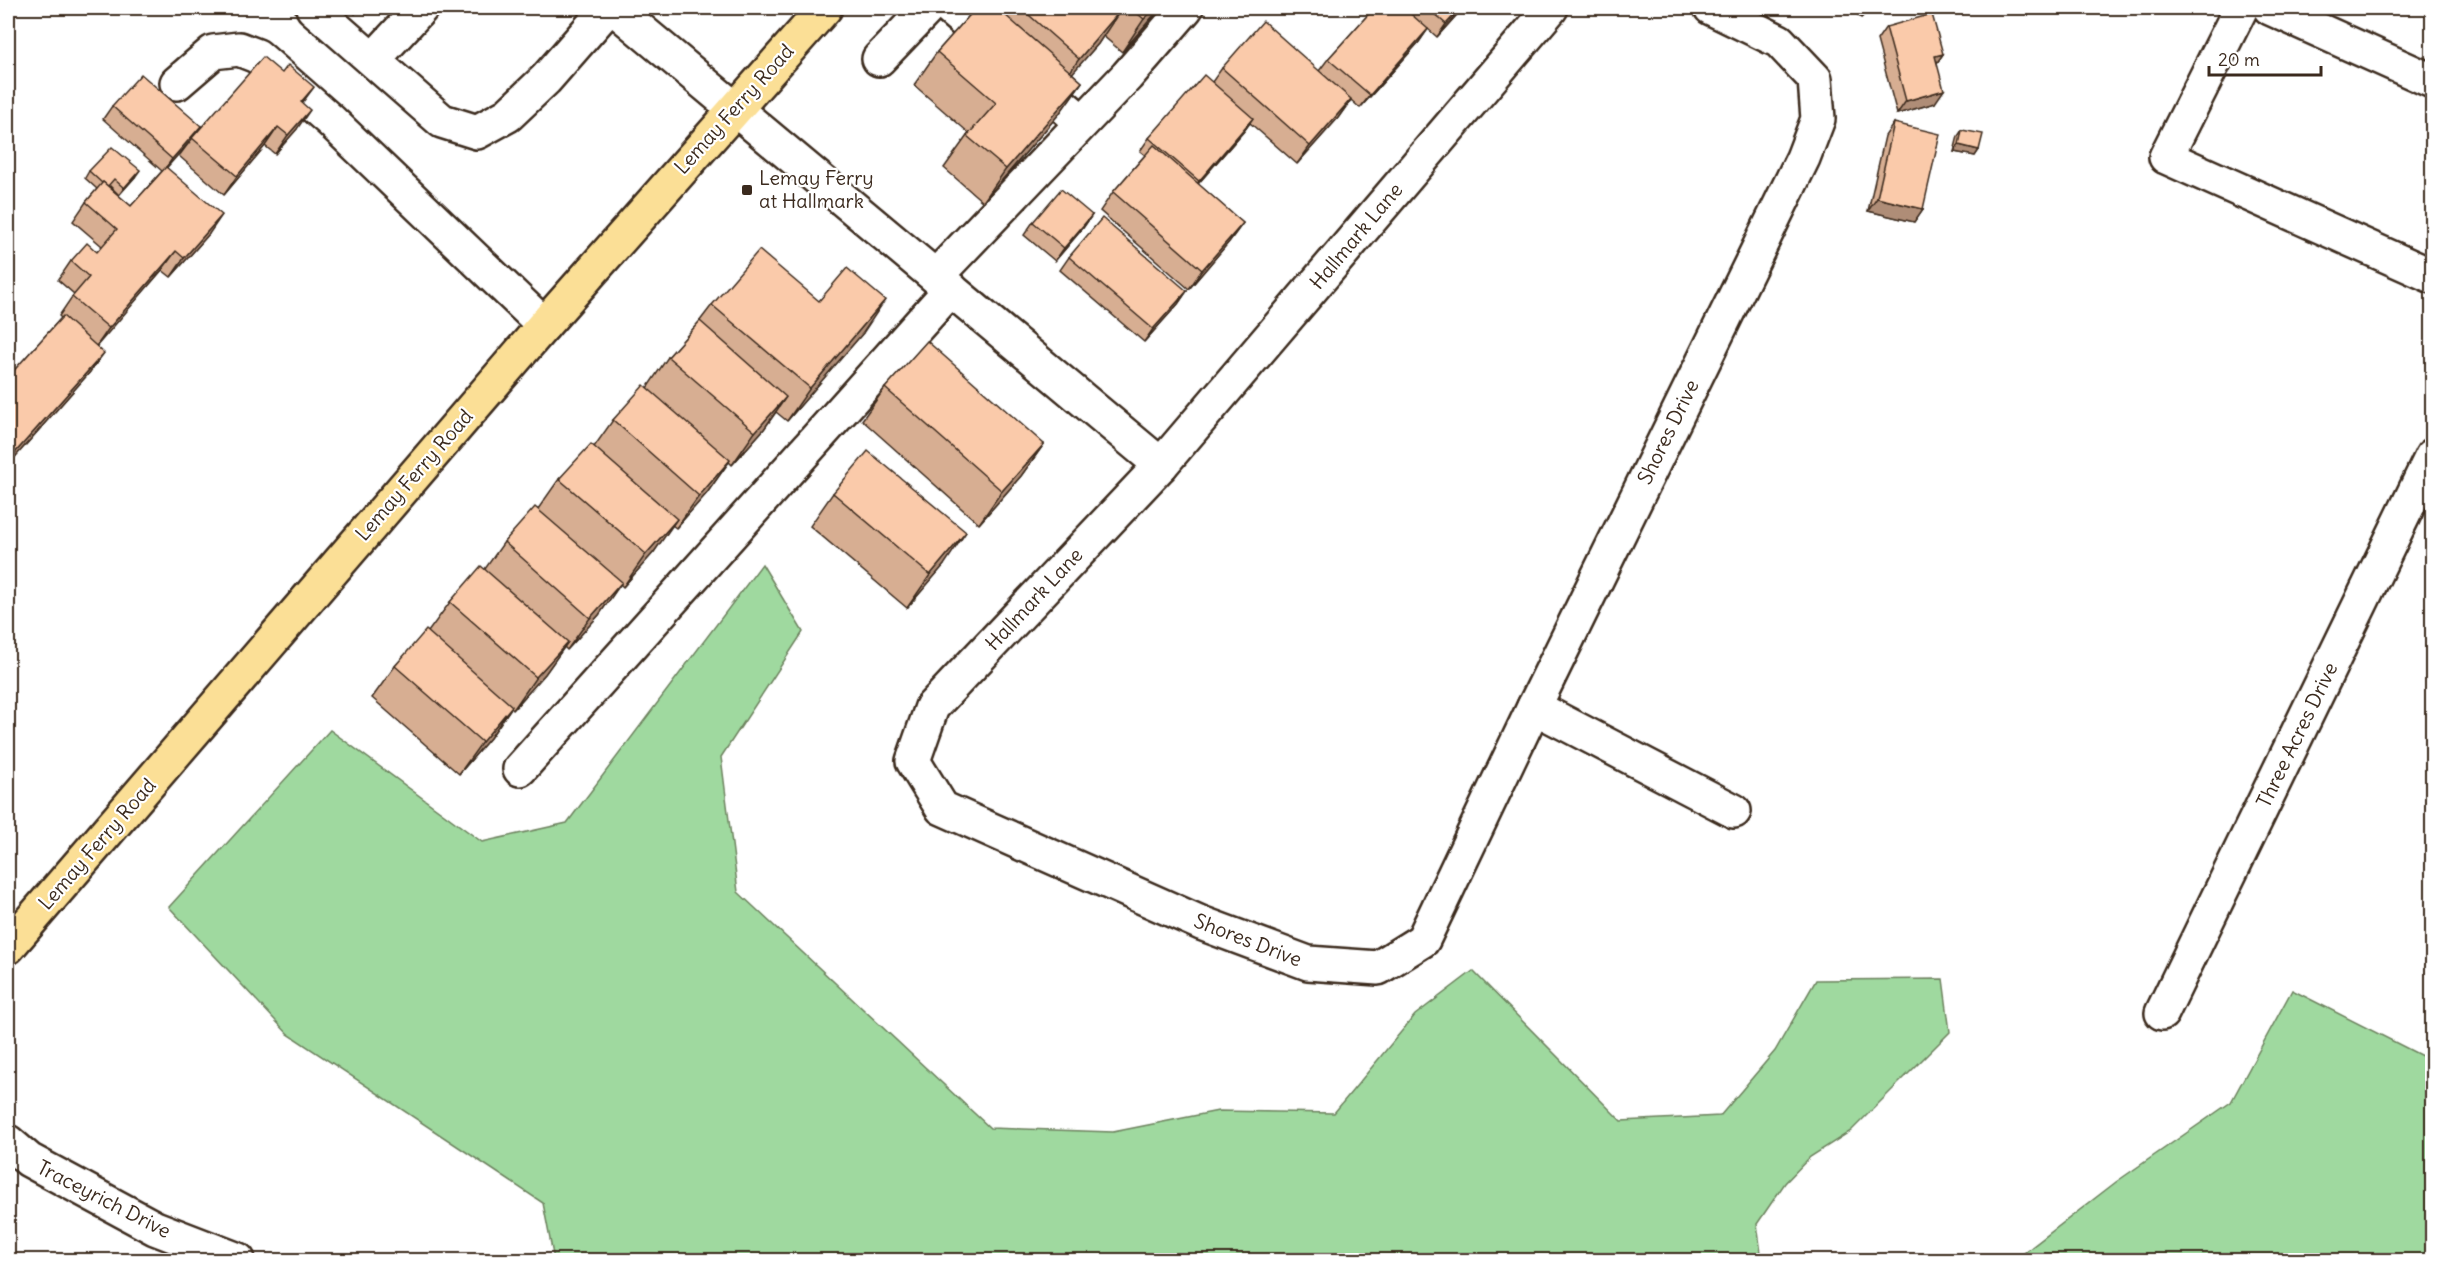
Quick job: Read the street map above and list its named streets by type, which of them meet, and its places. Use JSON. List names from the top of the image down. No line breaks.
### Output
{"streets":{"main road":["Lemay Ferry Road"],"street":["Hallmark Lane","Shores Drive","Three Acres Drive","Traceyrich Drive"]},"crossings":[["Hallmark Lane","Shores Drive"]],"places":{"transit":["Lemay Ferry at Hallmark"]},"scale_bar":"20 m"}
